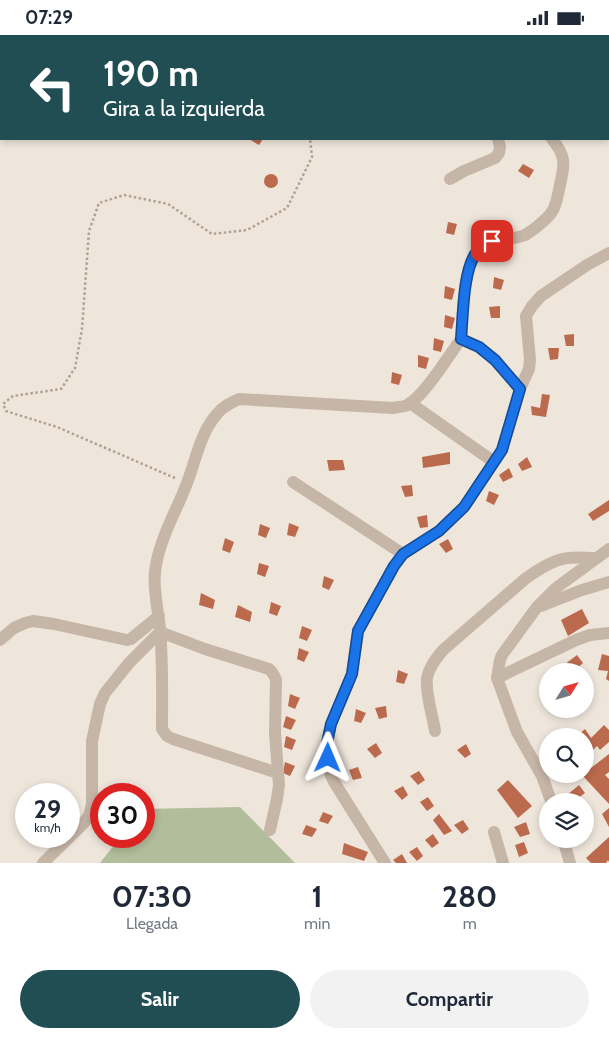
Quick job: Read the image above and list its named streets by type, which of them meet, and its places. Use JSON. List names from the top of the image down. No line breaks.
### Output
{"north":"top right","page":{"status":"07:29","turn":["190 m","Gira a la izquierda"],"speed":"29 km/h","limit":"30","eta":["07:30","Llegada","1","min","280","m"],"buttons":["Salir","Compartir"]}}
